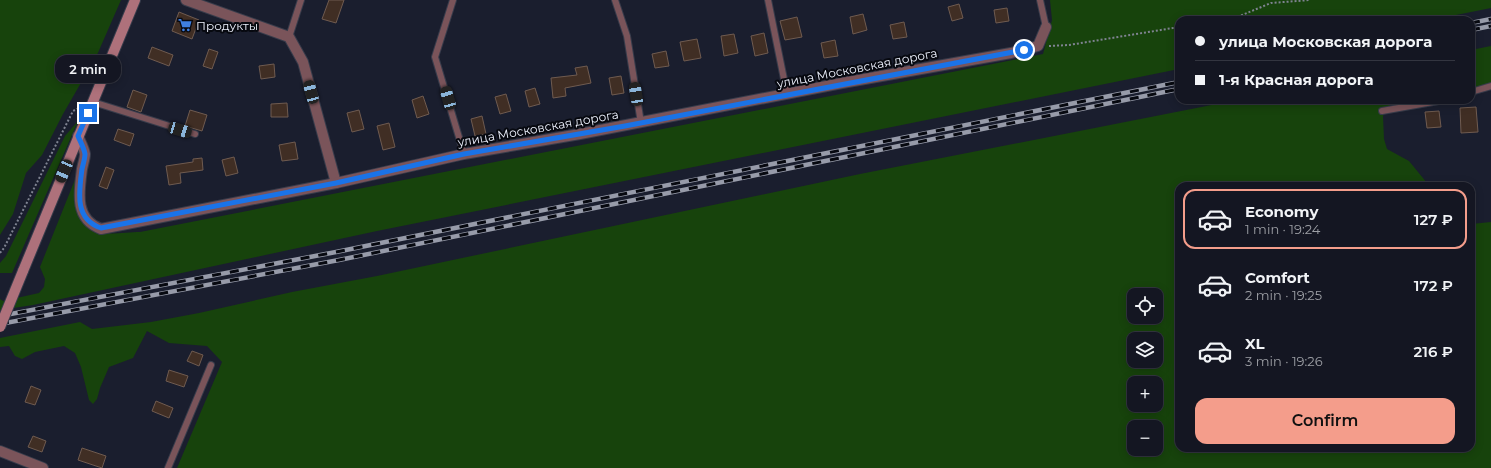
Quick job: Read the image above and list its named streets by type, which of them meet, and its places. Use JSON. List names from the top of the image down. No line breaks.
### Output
{"streets":{"street":["улица Московская дорога"]},"places":{"supermarket":["Продукты"]},"page":{"banner":["улица Московская дорога","1-я Красная дорога"],"bubble":"2 min","list":[{"name":"Economy","note":"1 min · 19:24","value":"127 ₽"},{"name":"Comfort","note":"2 min · 19:25","value":"172 ₽"},{"name":"XL","note":"3 min · 19:26","value":"216 ₽"}],"map_buttons":["+","−"],"buttons":"Confirm"}}
